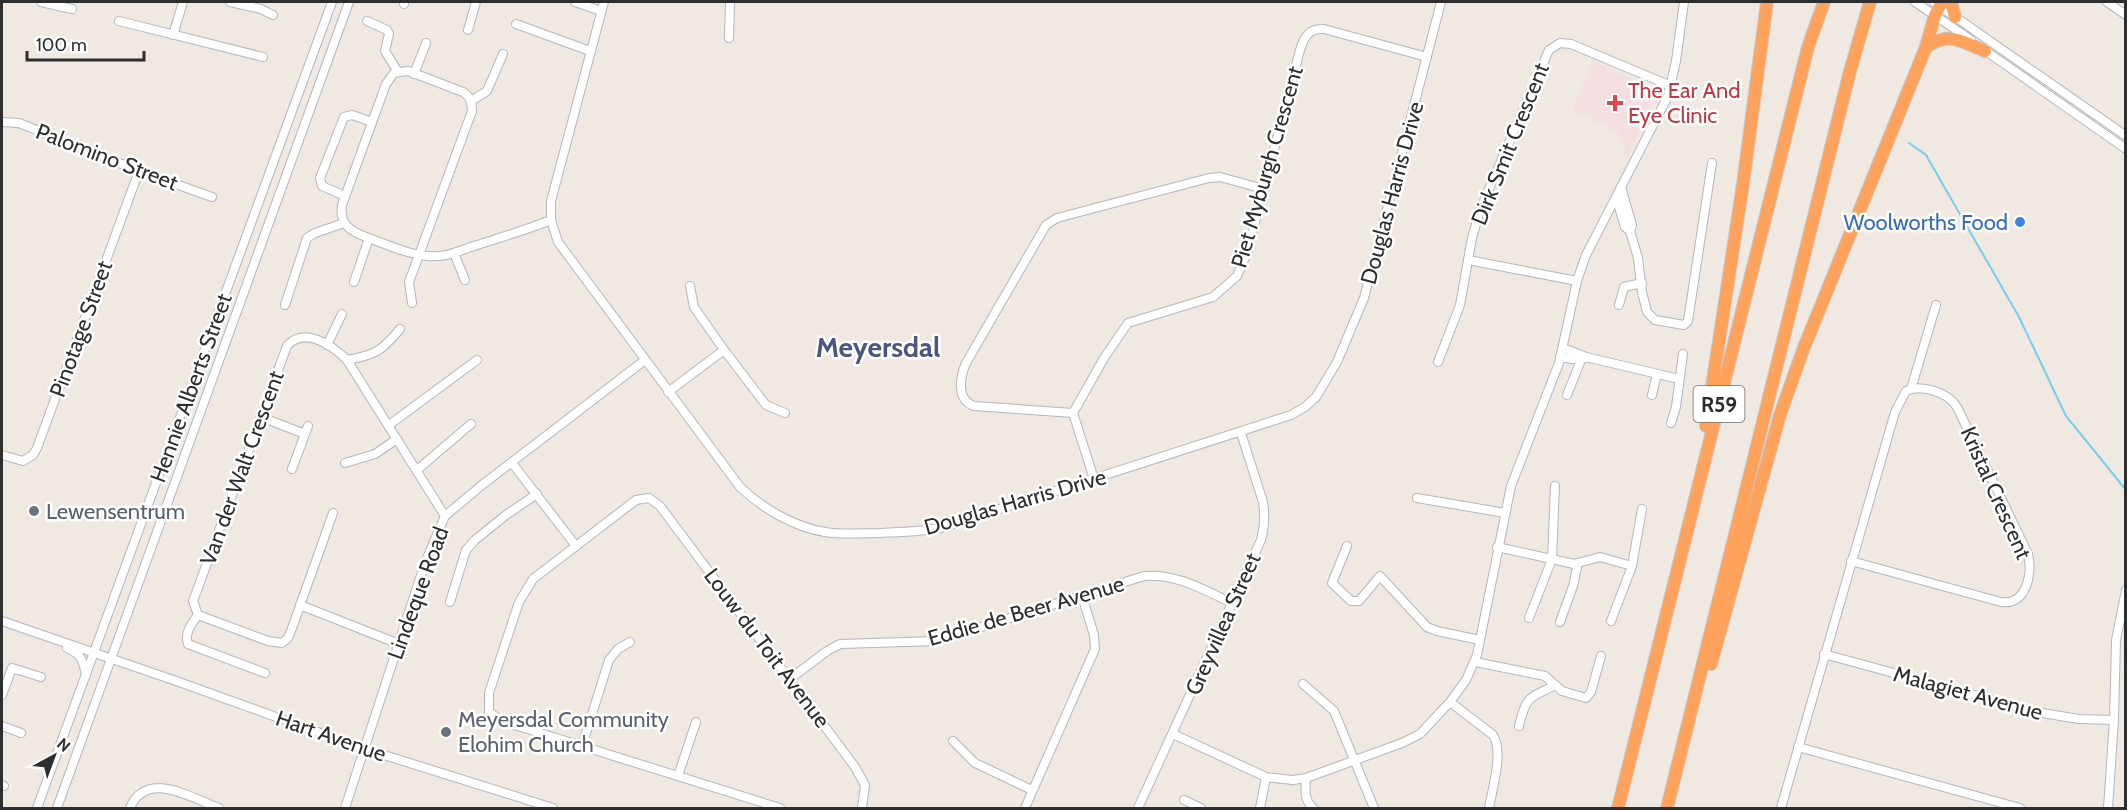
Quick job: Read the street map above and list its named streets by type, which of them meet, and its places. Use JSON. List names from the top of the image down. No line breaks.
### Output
{"streets":{"highway":["R59"],"street":["Dirk Smit Crescent","Palomino Street","Piet Myburgh Crescent","Douglas Harris Drive","Pinotage Street","Hennie Alberts Street","Van der Walt Crescent","Kristal Crescent","Lindeque Road","Eddie de Beer Avenue","Greyvillea Street","Louw du Toit Avenue","Malagiet Avenue","Hart Avenue"]},"crossings":[["Palomino Street","Pinotage Street"],["Piet Myburgh Crescent","Douglas Harris Drive"],["Douglas Harris Drive","Lindeque Road"],["Douglas Harris Drive","Greyvillea Street"],["Hennie Alberts Street","Hart Avenue"],["Van der Walt Crescent","Lindeque Road"],["Lindeque Road","Hart Avenue"],["Eddie de Beer Avenue","Greyvillea Street"],["Eddie de Beer Avenue","Louw du Toit Avenue"]],"districts":["Meyersdal"],"places":{"health":["The Ear And Eye Clinic"],"other":["Woolworths Food","Lewensentrum","Meyersdal Community Elohim Church"]},"scale_bar":"100 m","north":"top right"}
